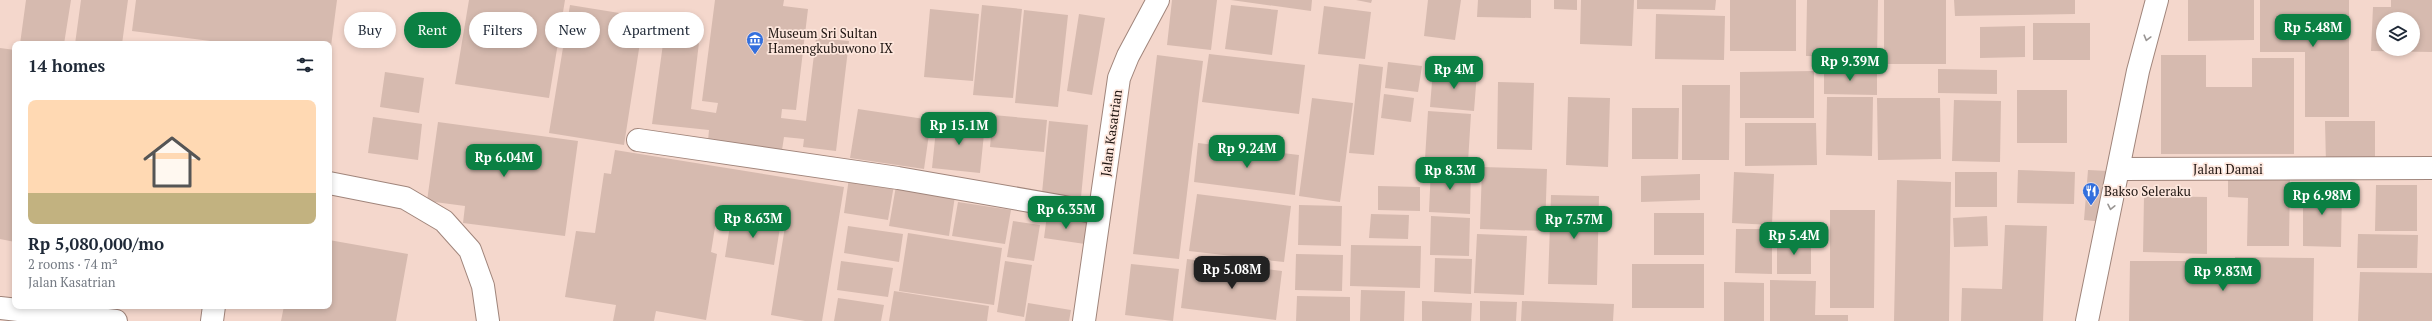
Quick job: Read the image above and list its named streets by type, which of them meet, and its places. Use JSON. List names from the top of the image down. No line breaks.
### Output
{"streets":{"street":["Jalan Kasatrian","Jalan Damai"]},"places":{"museum":["Museum Sri Sultan Hamengkubuwono IX"],"restaurant":["Bakso Seleraku"]},"page":{"chip":["Buy","Rent","Filters","New","Apartment"],"price":["Rp 5.48M","Rp 9.39M","Rp 4M","Rp 15.1M","Rp 9.24M","Rp 6.04M","Rp 8.3M","Rp 6.98M","Rp 6.35M","Rp 8.63M","Rp 7.57M","Rp 5.4M","Rp 5.08M","Rp 9.83M"],"heading":"14 homes","list":[{"name":"Rp 5,080,000/mo","note":"2 rooms · 74 m² · Jalan Kasatrian"}]}}
